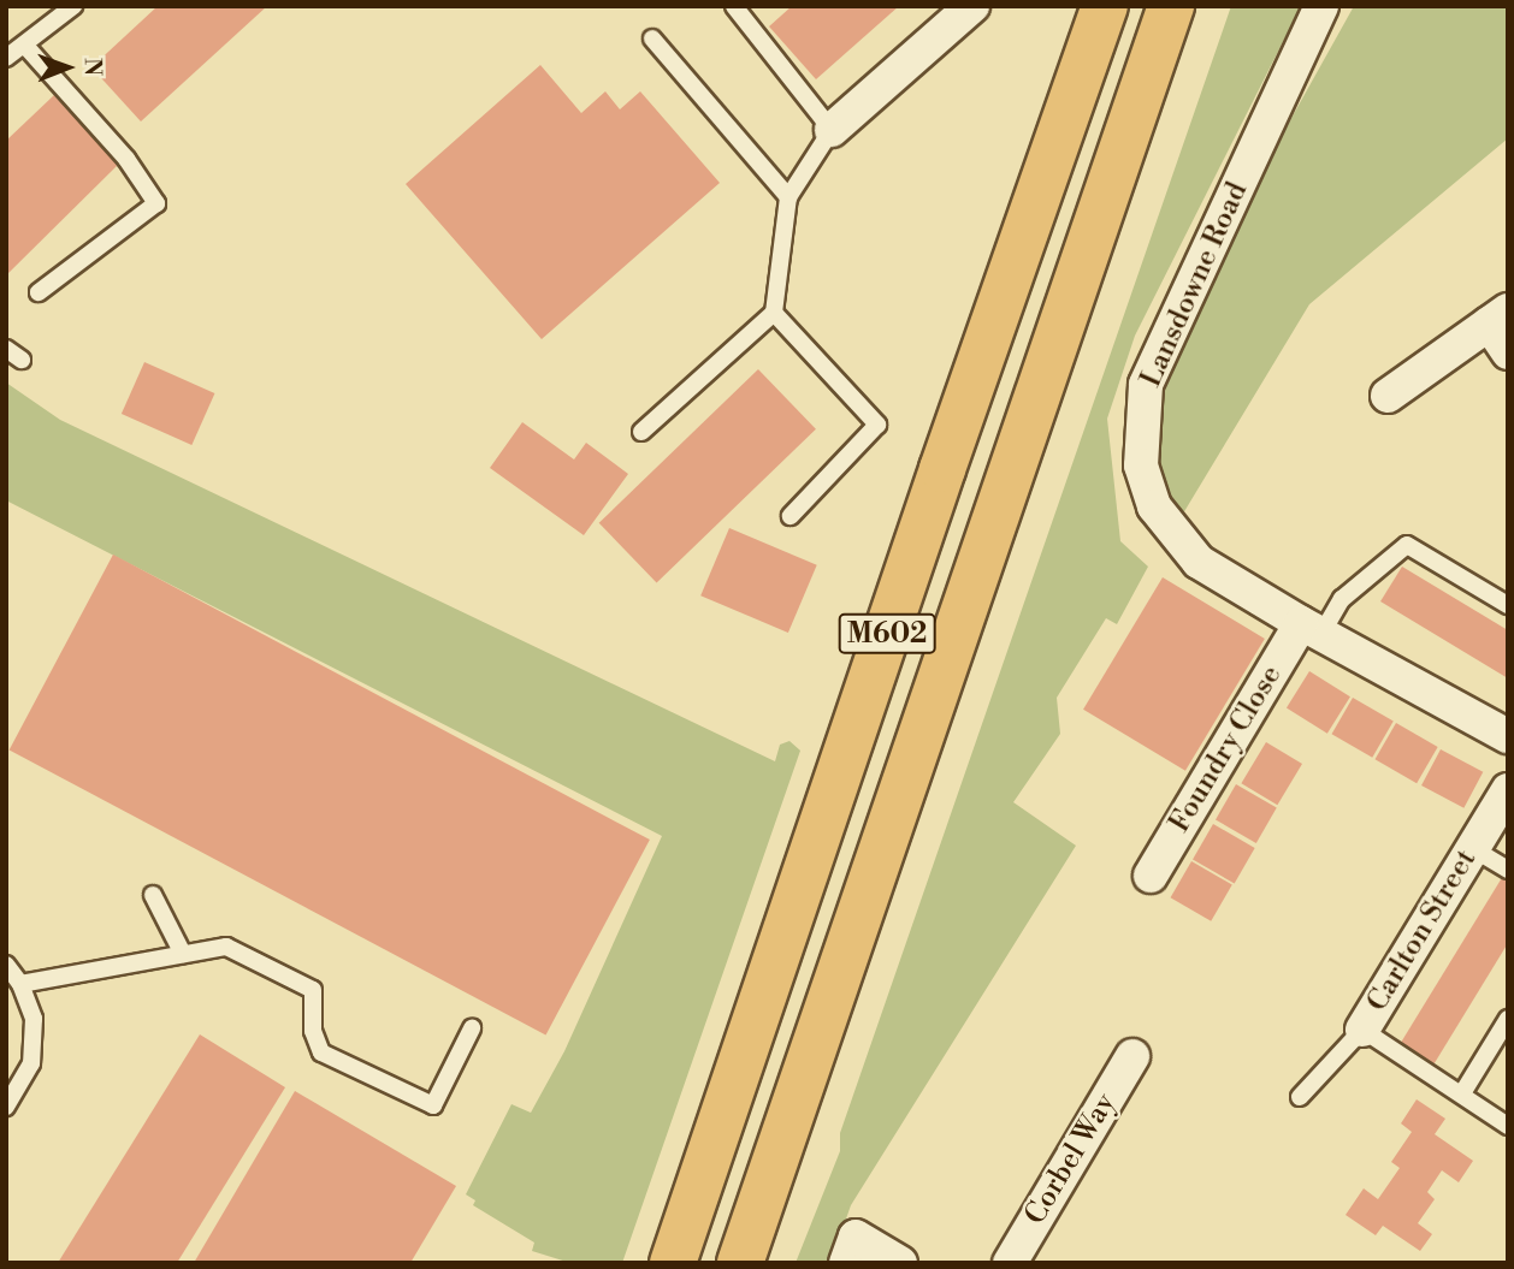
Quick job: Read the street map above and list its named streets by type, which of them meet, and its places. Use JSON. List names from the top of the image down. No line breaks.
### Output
{"streets":{"highway":["M602"],"street":["Lansdowne Road","Foundry Close","Carlton Street","Corbel Way"]},"crossings":[["Lansdowne Road","Foundry Close"]],"north":"right"}
